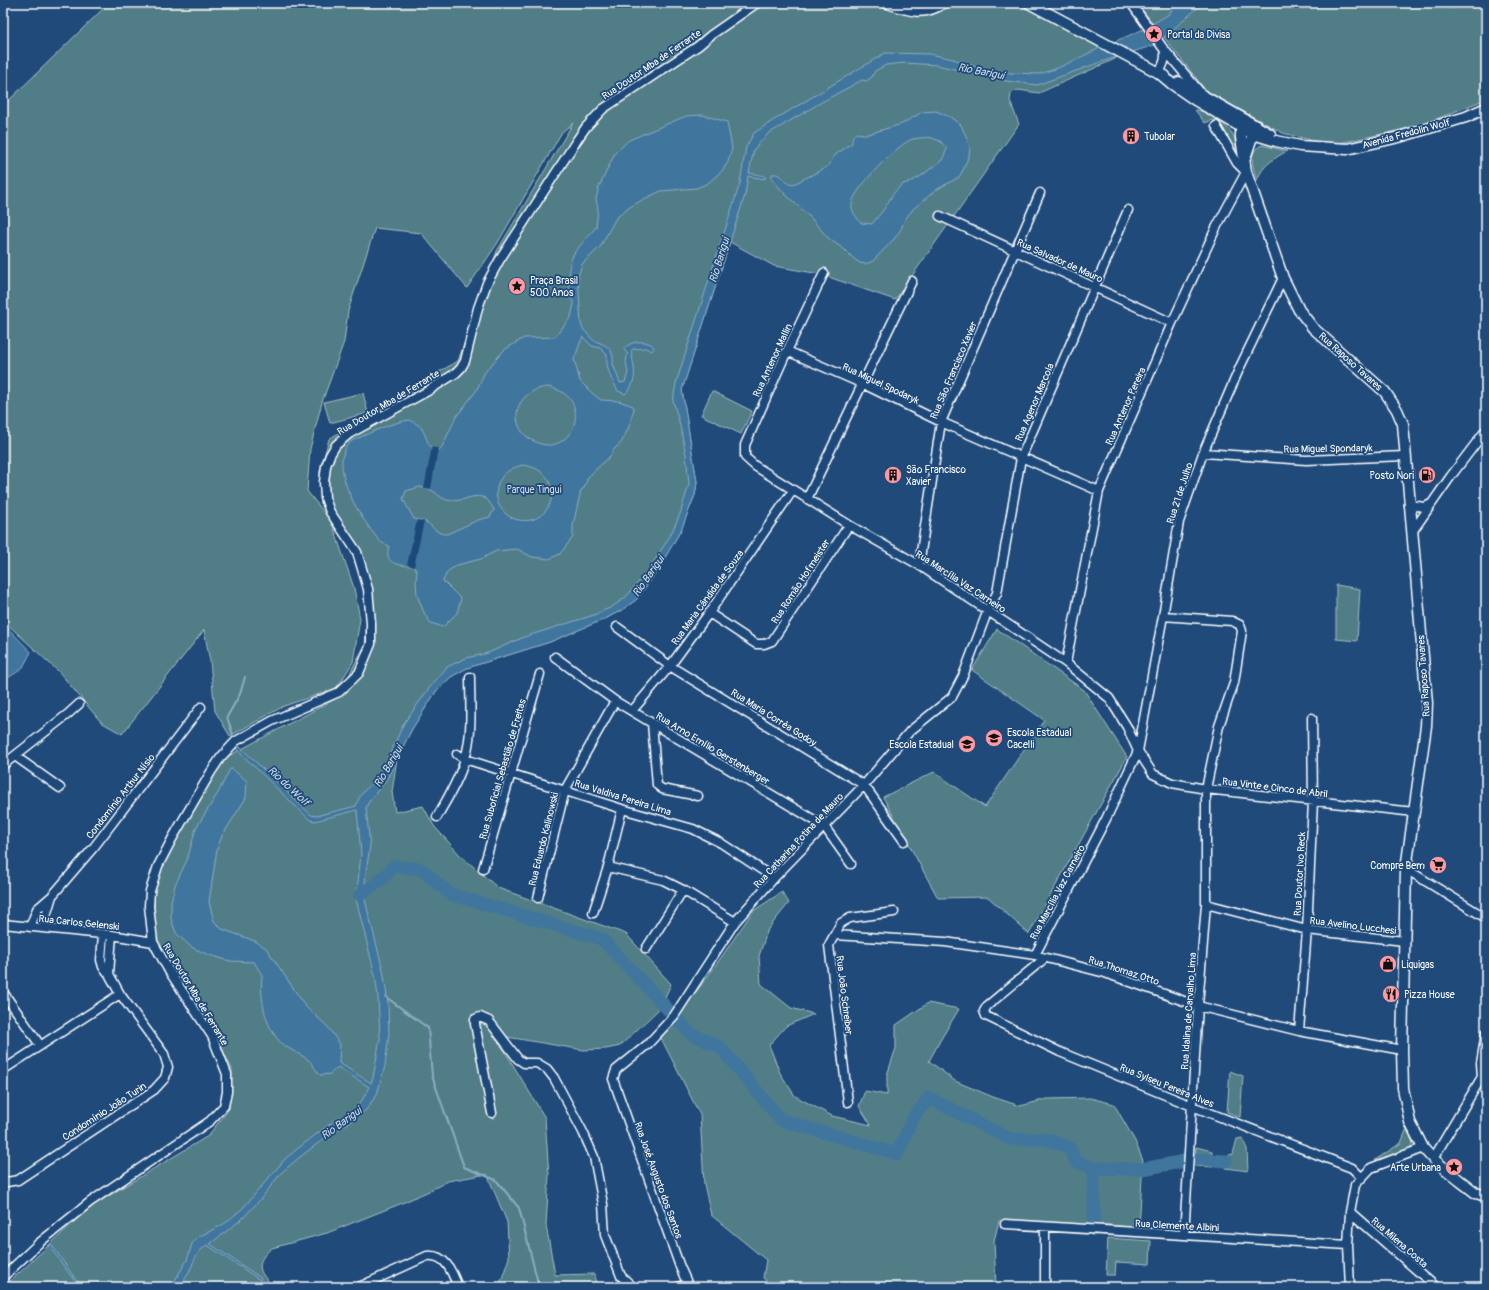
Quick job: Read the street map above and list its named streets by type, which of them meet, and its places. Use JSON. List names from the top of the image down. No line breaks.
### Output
{"streets":{"main road":["Avenida Fredolin Wolf","Rua Raposo Tavares"],"street":["Rua Doutor Mba de Ferrante","Rua Salvador de Mauro","Rua Antenor Mallin","Rua São Francisco Xavier","Rua Miguel Spodaryk","Rua Agenor Marcola","Rua Antenor Pereira","Rua Miguel Spondaryk","Rua 21 de Julho","Rua Romão Hofmeister","Rua Marcília Vaz Carneiro","Rua Maria Cândida de Souza","Rua Maria Corrêa Godoy","Rua Arno Emílio Gerstenberger","Rua Suboficial Sebastião de Freitas","Rua Vinte e Cinco de Abril","Condomínio Arthur Nísio","Rua Valdiva Pereira Lima","Rua Eduardo Kalinowski","Rua Catharina Potina de Mauro","Rua Doutor Ivo Reck","Rua Carlos Gelenski","Rua Avelino Lucchesi","Rua Thomaz Otto","Rua João Schreiber","Rua Idalina de Carvalho Lima","Rua Sylseu Pereira Alves","Condomínio João Turin","Rua José Augusto dos Santos","Rua Clemente Albini","Rua Milena Costa"]},"crossings":[["Rua Doutor Mba de Ferrante","Rua Carlos Gelenski"],["Avenida Fredolin Wolf","Rua Raposo Tavares"],["Rua Salvador de Mauro","Rua São Francisco Xavier"],["Rua Salvador de Mauro","Rua Agenor Marcola"],["Rua Salvador de Mauro","Rua Antenor Pereira"],["Rua Antenor Mallin","Rua Miguel Spodaryk"],["Rua Antenor Mallin","Rua Marcília Vaz Carneiro"],["Rua Raposo Tavares","Rua Antenor Pereira"],["Rua Raposo Tavares","Rua Miguel Spondaryk"],["Rua Raposo Tavares","Rua 21 de Julho"],["Rua Raposo Tavares","Rua Vinte e Cinco de Abril"],["Rua Raposo Tavares","Rua Avelino Lucchesi"],["Rua Raposo Tavares","Rua Thomaz Otto"],["Rua São Francisco Xavier","Rua Miguel Spodaryk"],["Rua São Francisco Xavier","Rua Marcília Vaz Carneiro"],["Rua Miguel Spodaryk","Rua Agenor Marcola"],["Rua Miguel Spodaryk","Rua Antenor Pereira"],["Rua Agenor Marcola","Rua Marcília Vaz Carneiro"],["Rua Agenor Marcola","Rua Catharina Potina de Mauro"],["Rua Antenor Pereira","Rua Marcília Vaz Carneiro"],["Rua Miguel Spondaryk","Rua 21 de Julho"],["Rua 21 de Julho","Rua Marcília Vaz Carneiro"],["Rua 21 de Julho","Rua Idalina de Carvalho Lima"],["Rua Romão Hofmeister","Rua Marcília Vaz Carneiro"],["Rua Romão Hofmeister","Rua Maria Cândida de Souza"],["Rua Marcília Vaz Carneiro","Rua Maria Cândida de Souza"],["Rua Marcília Vaz Carneiro","Rua Vinte e Cinco de Abril"],["Rua Marcília Vaz Carneiro","Rua Catharina Potina de Mauro"],["Rua Marcília Vaz Carneiro","Rua Thomaz Otto"],["Rua Maria Cândida de Souza","Rua Maria Corrêa Godoy"],["Rua Maria Cândida de Souza","Rua Arno Emílio Gerstenberger"],["Rua Maria Corrêa Godoy","Rua Catharina Potina de Mauro"],["Rua Arno Emílio Gerstenberger","Rua Eduardo Kalinowski"],["Rua Arno Emílio Gerstenberger","Rua Catharina Potina de Mauro"],["Rua Suboficial Sebastião de Freitas","Rua Valdiva Pereira Lima"],["Rua Vinte e Cinco de Abril","Rua Doutor Ivo Reck"],["Rua Vinte e Cinco de Abril","Rua Idalina de Carvalho Lima"],["Condomínio Arthur Nísio","Rua Carlos Gelenski"],["Rua Valdiva Pereira Lima","Rua Eduardo Kalinowski"],["Rua Valdiva Pereira Lima","Rua Catharina Potina de Mauro"],["Rua Catharina Potina de Mauro","Rua José Augusto dos Santos"],["Rua Doutor Ivo Reck","Rua Avelino Lucchesi"],["Rua Doutor Ivo Reck","Rua Thomaz Otto"],["Rua Avelino Lucchesi","Rua Idalina de Carvalho Lima"],["Rua Thomaz Otto","Rua João Schreiber"],["Rua Thomaz Otto","Rua Idalina de Carvalho Lima"],["Rua Thomaz Otto","Rua Sylseu Pereira Alves"],["Rua Idalina de Carvalho Lima","Rua Sylseu Pereira Alves"],["Rua Idalina de Carvalho Lima","Rua Clemente Albini"]],"water":["Rio Barigui","Rio do Wolf"],"parks":["Parque Tingui"],"places":{"place":["Portal da Divisa","Praça Brasil 500 Anos","Arte Urbana"],"building":["Tubolar","São Francisco Xavier"],"fuel station":["Posto Nori"],"school or university":["Escola Estadual Cacelli","Escola Estadual"],"supermarket":["Compre Bem"],"shop":["Liquigas"],"restaurant":["Pizza House"]}}
